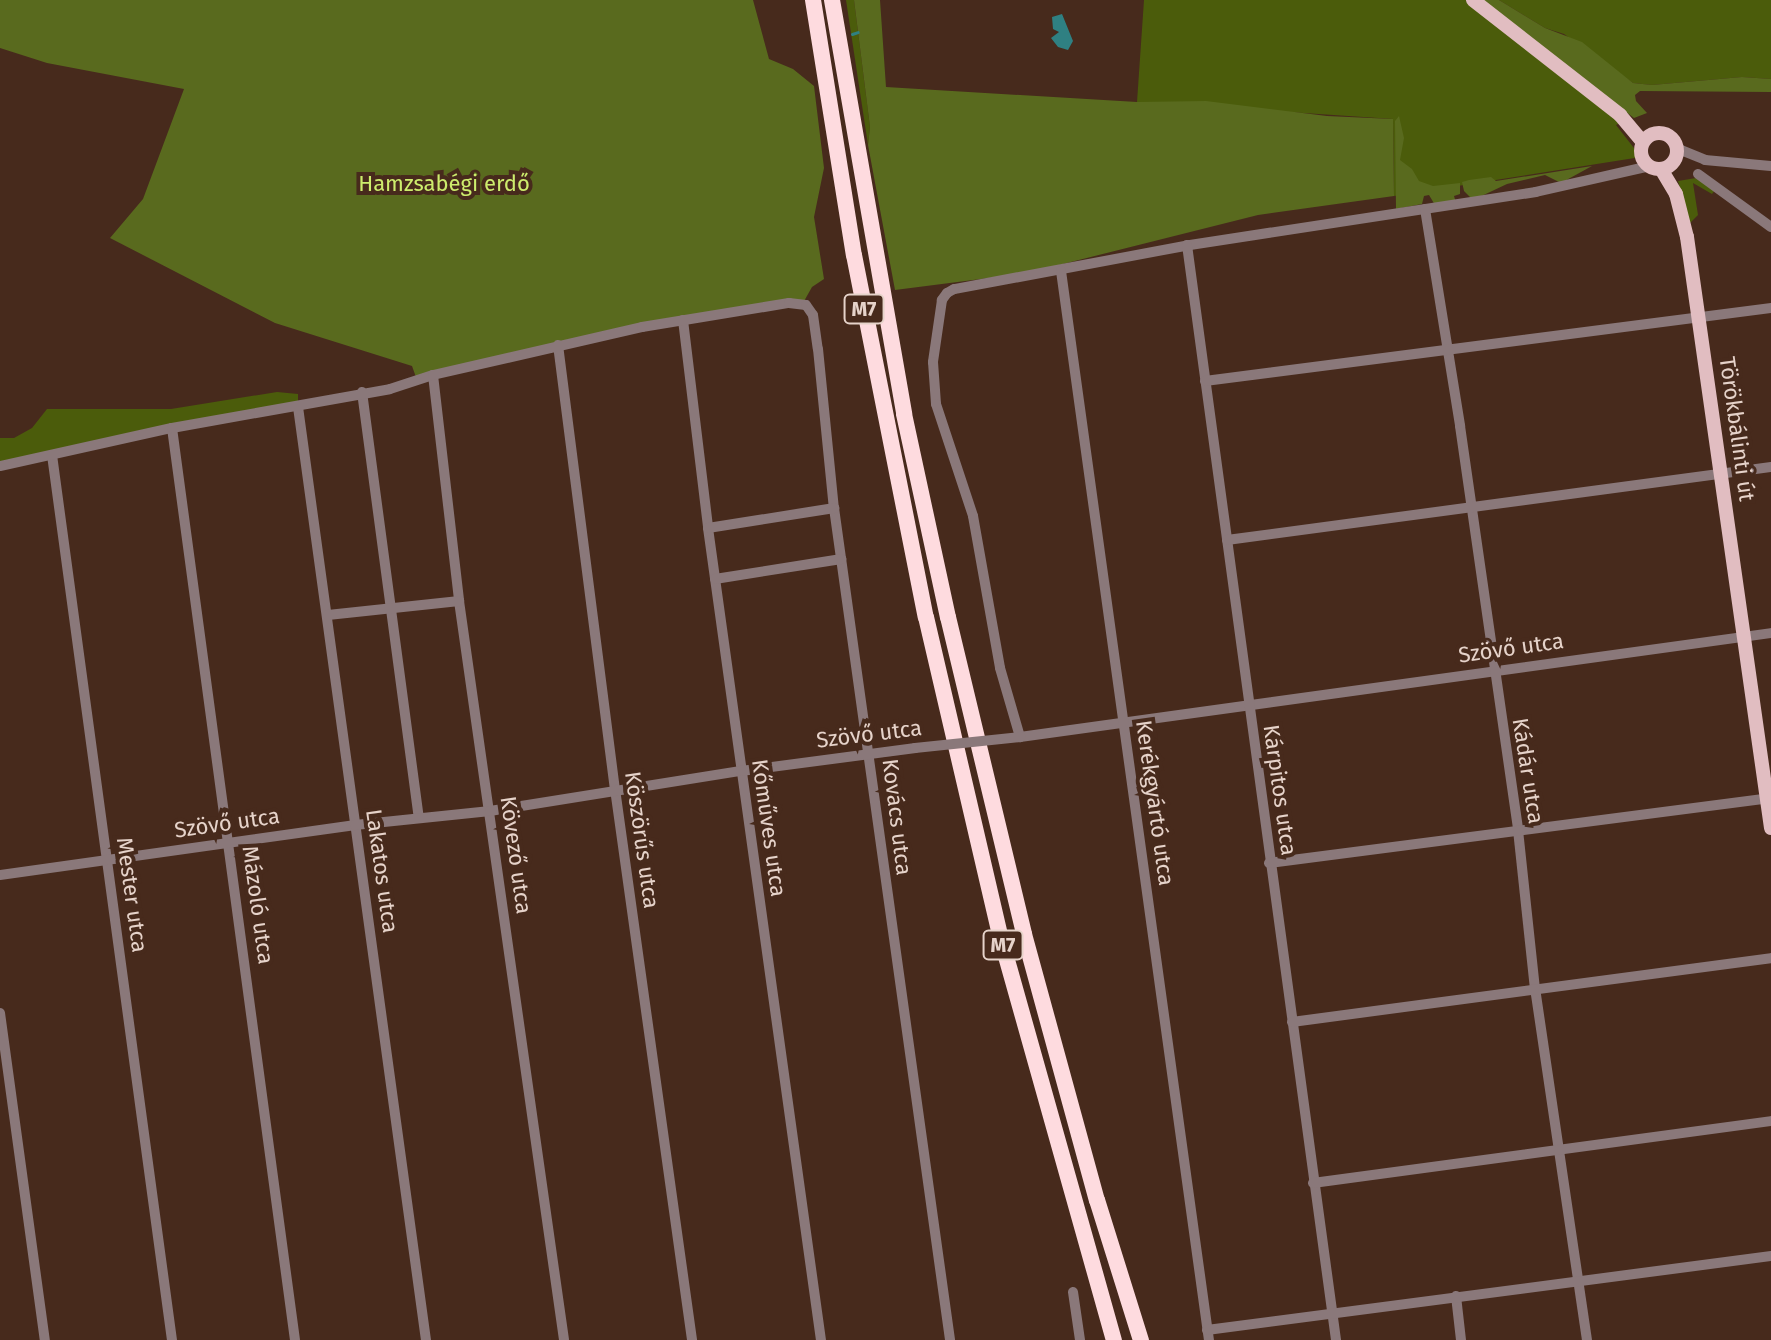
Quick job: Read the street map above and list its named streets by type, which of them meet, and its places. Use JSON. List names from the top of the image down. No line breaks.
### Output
{"streets":{"highway":["M7"],"main road":["Törökbálinti út"],"street":["Szövő utca","Kádár utca","Kárpitos utca","Kerékgyártó utca","Kovács utca","Kőműves utca","Köszörűs utca","Kövező utca","Lakatos utca","Mester utca","Mázoló utca"]},"crossings":[["Törökbálinti út","Szövő utca"],["Szövő utca","Kádár utca"],["Szövő utca","Kárpitos utca"],["Szövő utca","Kerékgyártó utca"],["Szövő utca","Kovács utca"],["Szövő utca","Kőműves utca"],["Szövő utca","Köszörűs utca"],["Szövő utca","Kövező utca"],["Szövő utca","Lakatos utca"],["Szövő utca","Mester utca"],["Szövő utca","Mázoló utca"],["Kovács utca","Kőműves utca"]],"parks":["Hamzsabégi erdő"]}
